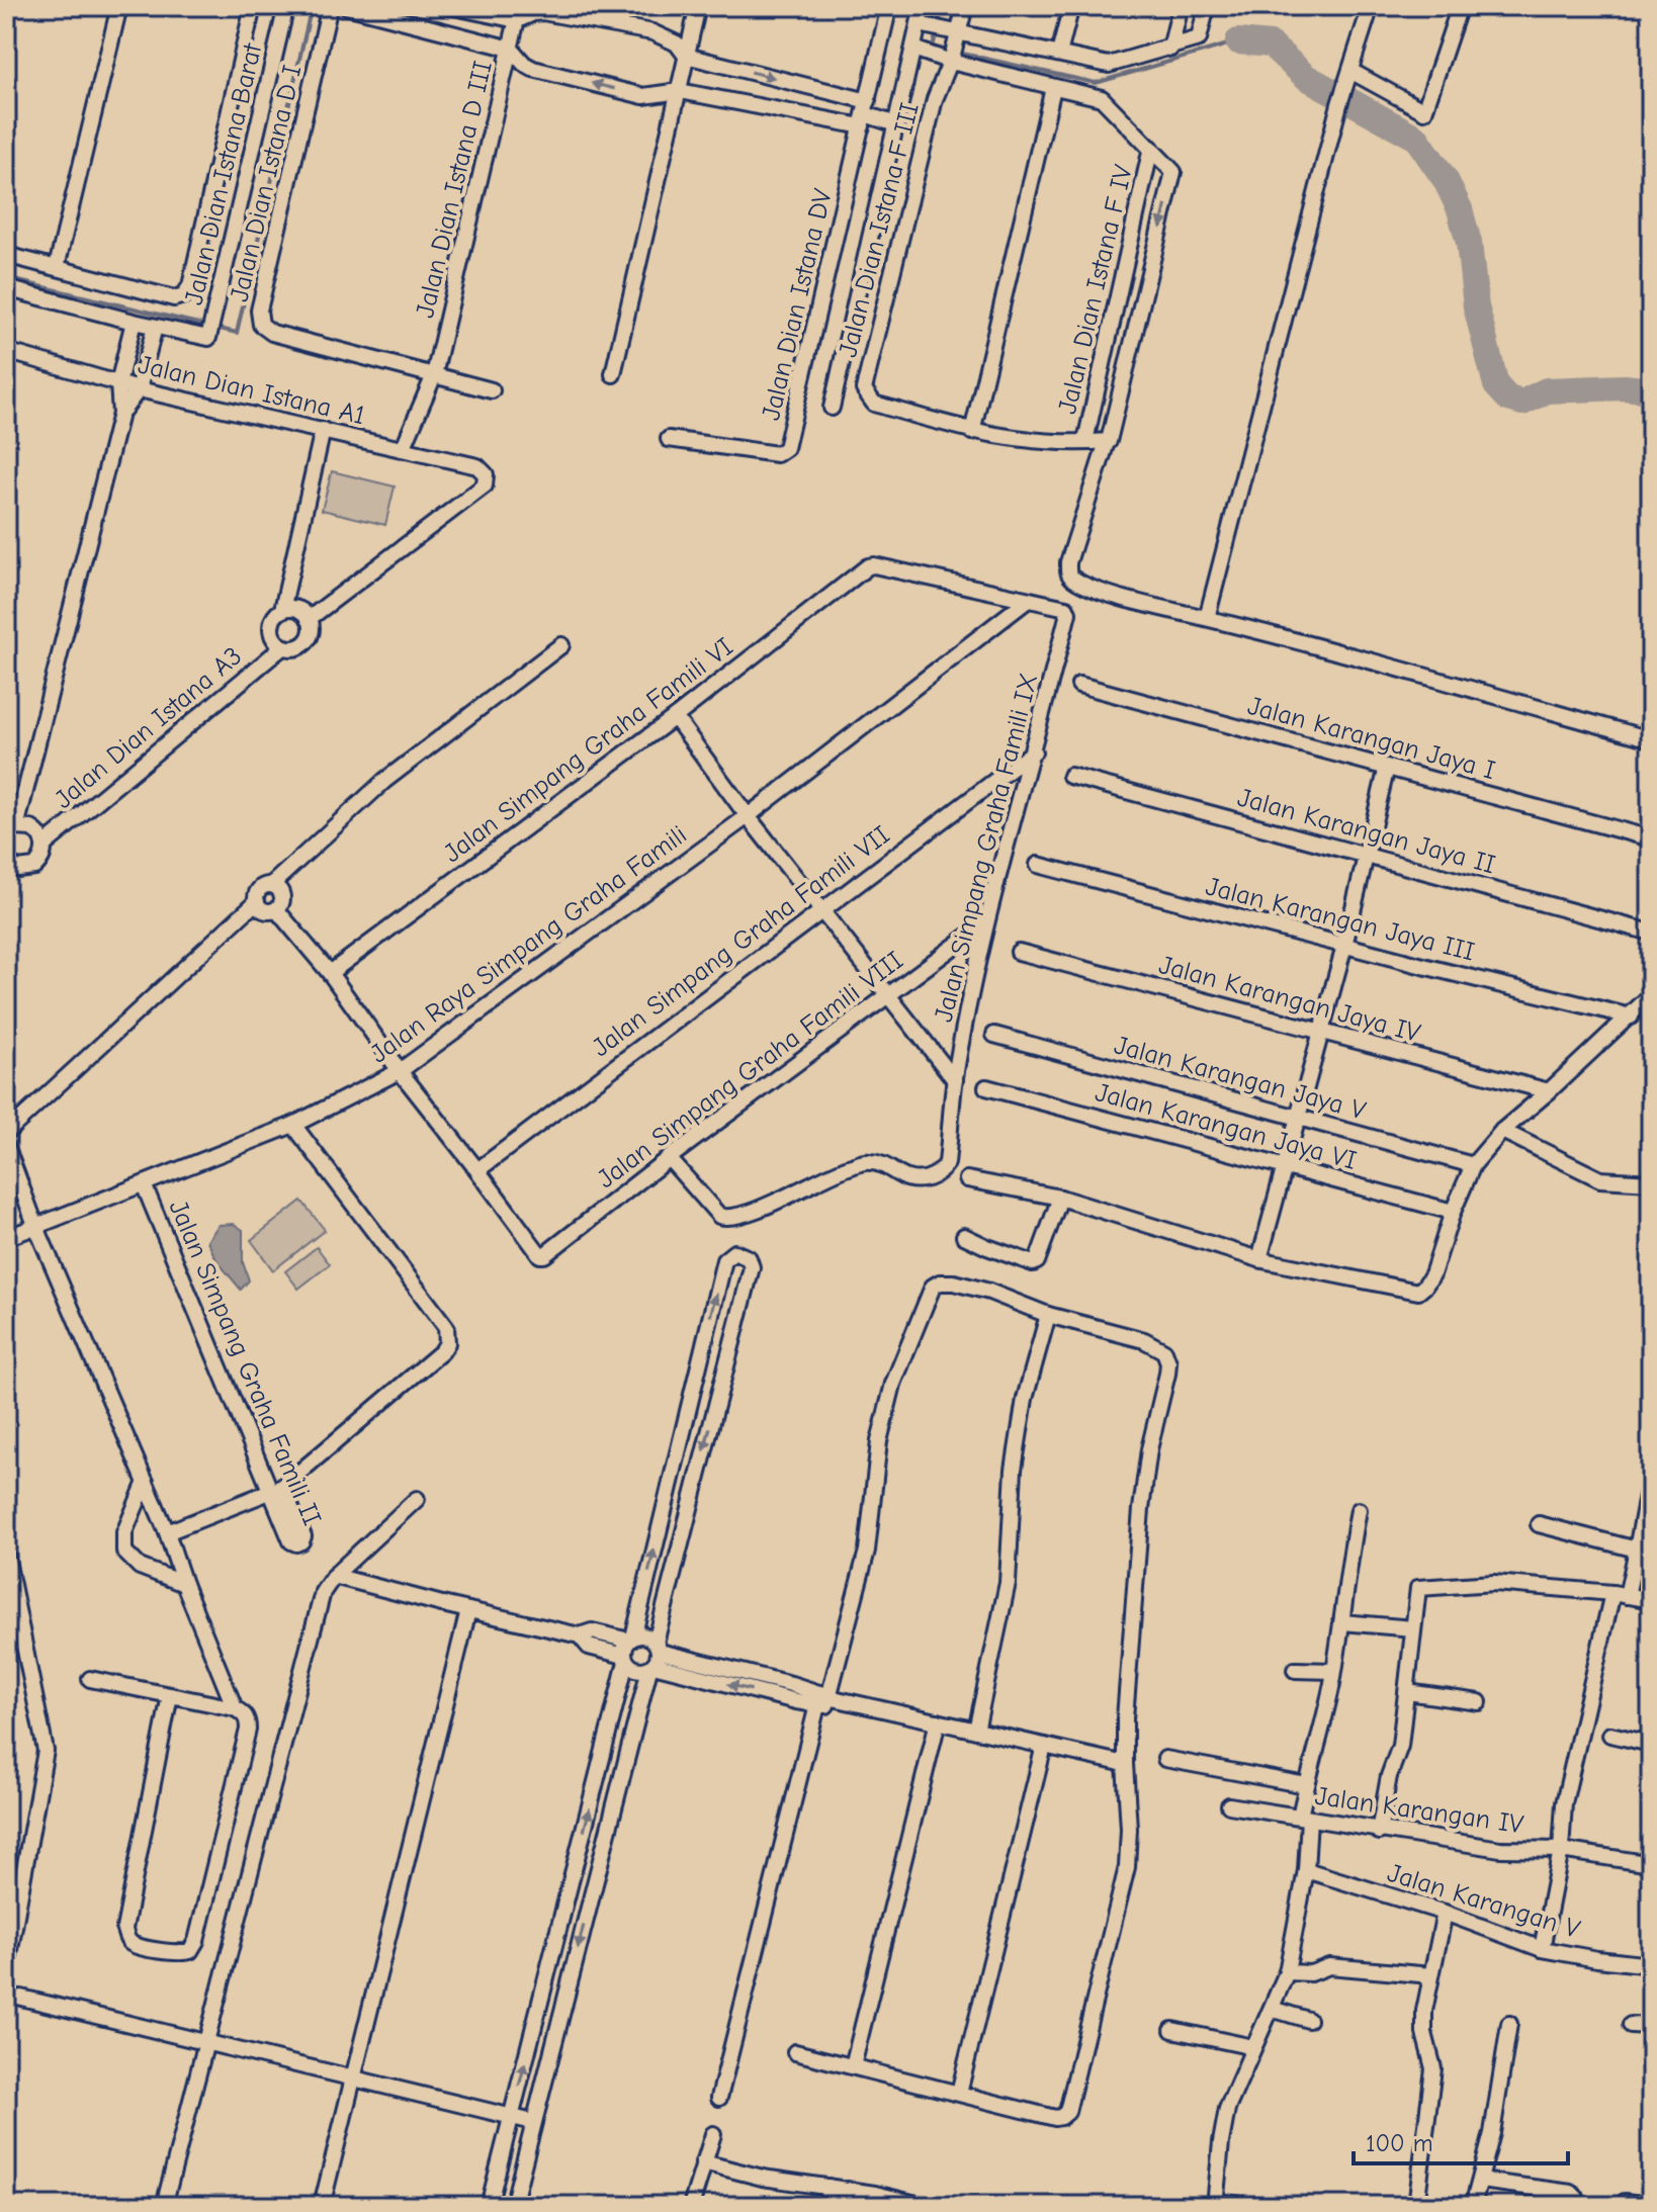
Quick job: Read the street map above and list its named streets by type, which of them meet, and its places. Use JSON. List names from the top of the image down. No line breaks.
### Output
{"streets":{"street":["Jalan Dian Istana Barat","Jalan Dian Istana D I","Jalan Dian Istana D III","Jalan Dian Istana F III","Jalan Dian Istana F IV","Jalan Dian Istana DV","Jalan Dian Istana A1","Jalan Dian Istana A3","Jalan Karangan Jaya I","Jalan Simpang Graha Famili VI","Jalan Karangan Jaya II","Jalan Simpang Graha Famili IX","Jalan Karangan Jaya III","Jalan Simpang Graha Famili VII","Jalan Raya Simpang Graha Famili","Jalan Karangan Jaya IV","Jalan Simpang Graha Famili VIII","Jalan Karangan Jaya V","Jalan Karangan Jaya VI","Jalan Simpang Graha Famili II","Jalan Karangan IV","Jalan Karangan V"]},"crossings":[["Jalan Dian Istana D I","Jalan Dian Istana D III"],["Jalan Dian Istana D III","Jalan Dian Istana DV"],["Jalan Dian Istana D III","Jalan Dian Istana A1"],["Jalan Dian Istana F III","Jalan Dian Istana F IV"],["Jalan Dian Istana A1","Jalan Dian Istana A3"],["Jalan Simpang Graha Famili VI","Jalan Simpang Graha Famili IX"],["Jalan Simpang Graha Famili IX","Jalan Simpang Graha Famili VII"],["Jalan Simpang Graha Famili IX","Jalan Raya Simpang Graha Famili"],["Jalan Simpang Graha Famili IX","Jalan Simpang Graha Famili VIII"],["Jalan Simpang Graha Famili VII","Jalan Simpang Graha Famili VIII"],["Jalan Raya Simpang Graha Famili","Jalan Simpang Graha Famili II"]],"scale_bar":"100 m"}
